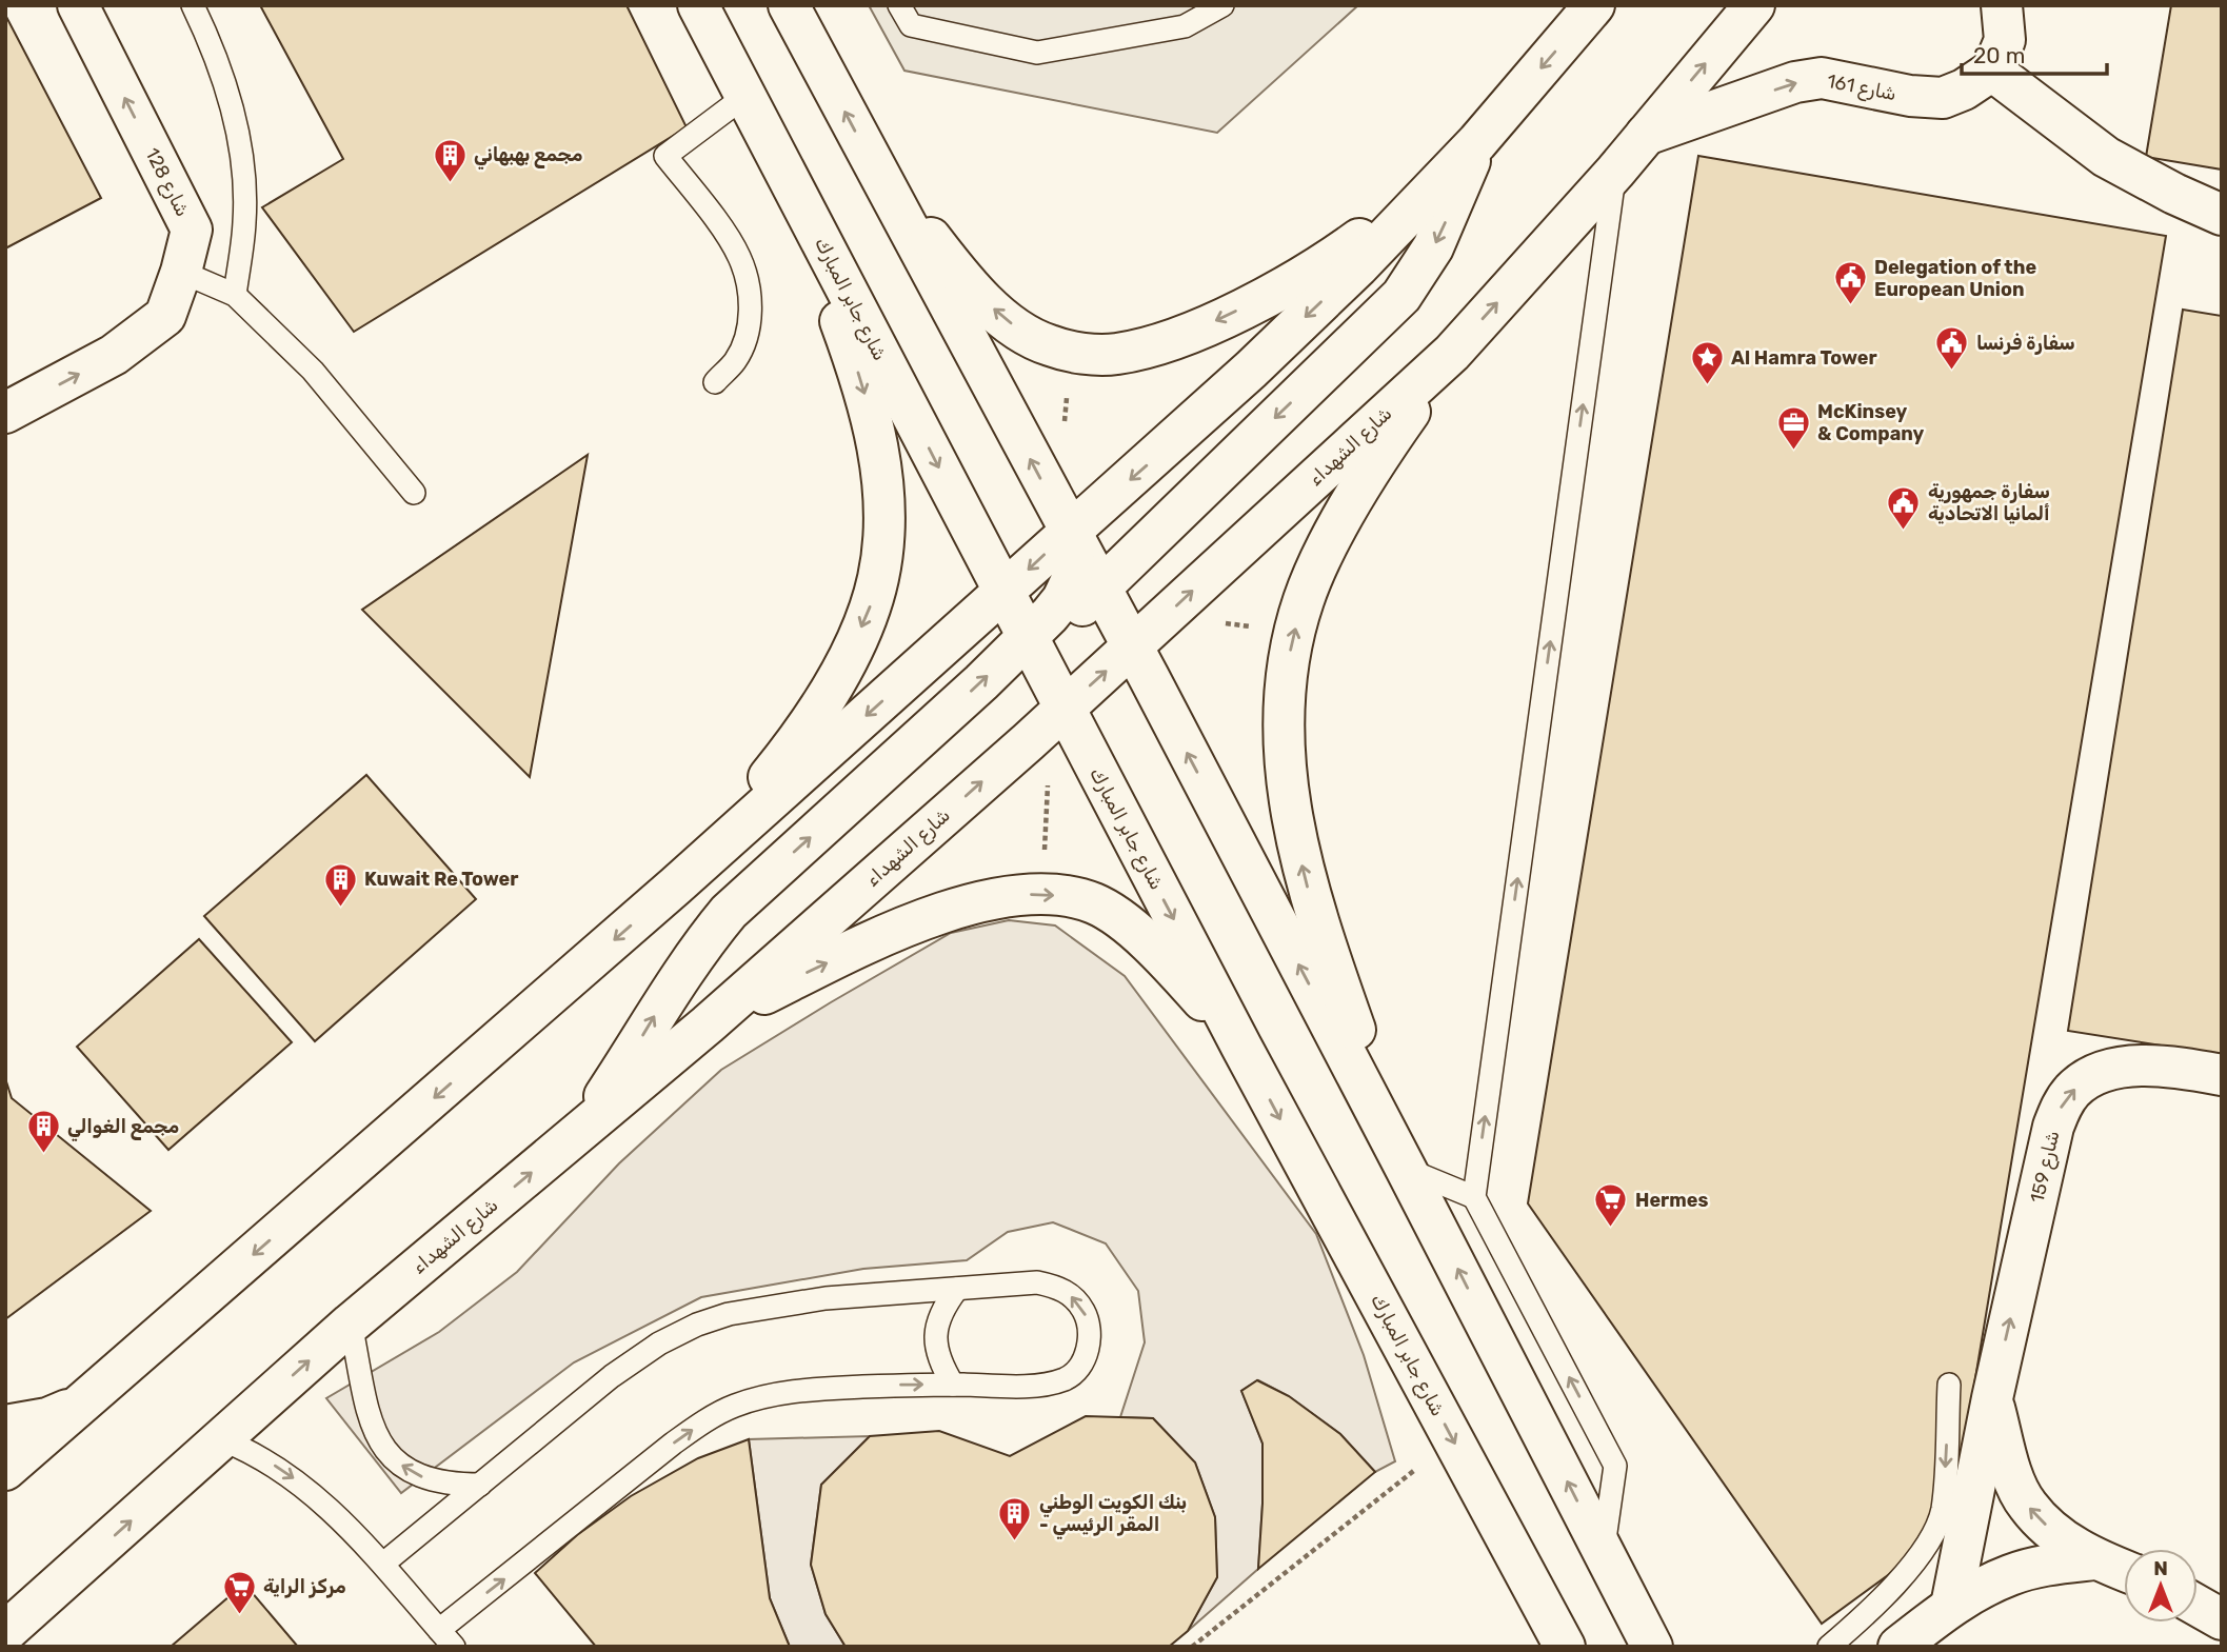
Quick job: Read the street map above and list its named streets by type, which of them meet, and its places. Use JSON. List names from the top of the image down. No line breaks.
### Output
{"streets":{"main road":["شارع 161","شارع 128","شارع جابر المبارك","شارع الشهداء","شارع 159"]},"crossings":[["شارع 161","شارع الشهداء"],["شارع جابر المبارك","شارع الشهداء"]],"one_way":["شارع 161"],"places":{"building":["مجمع بهبهاني","Kuwait Re Tower","مجمع الغوالي","بنك الكويت الوطني - المقر الرئيسي"],"public building":["Delegation of the European Union","سفارة فرنسا","سفارة جمهورية ألمانيا الاتحادية"],"place":["Al Hamra Tower"],"office":["McKinsey & Company"],"supermarket":["Hermes","مركز الراية"]},"scale_bar":"20 m","north":"top"}
